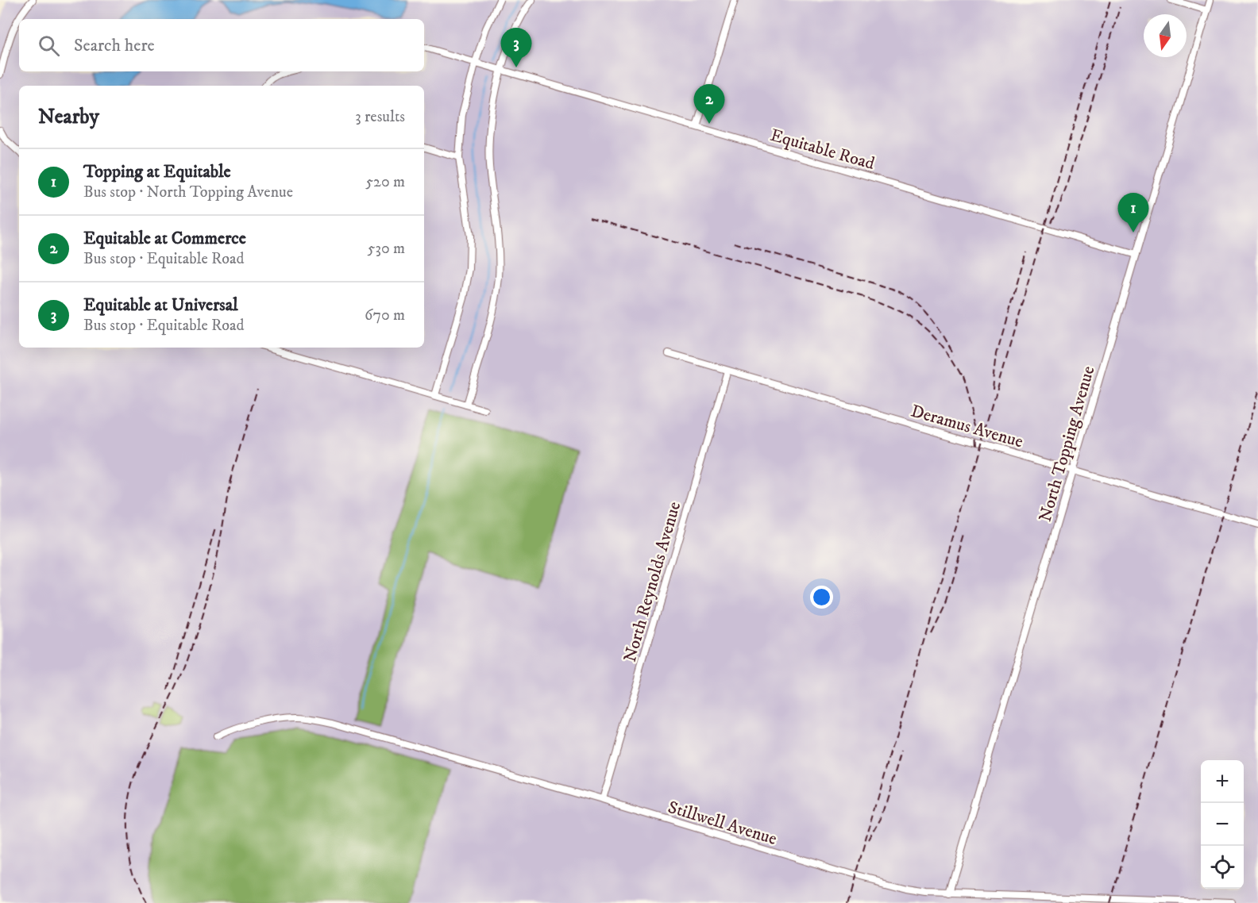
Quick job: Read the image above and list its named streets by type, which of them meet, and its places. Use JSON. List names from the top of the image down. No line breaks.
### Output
{"streets":{"street":["Equitable Road","Deramus Avenue","North Topping Avenue","North Reynolds Avenue","Stillwell Avenue"]},"crossings":[["Equitable Road","North Topping Avenue"],["Deramus Avenue","North Topping Avenue"],["Deramus Avenue","North Reynolds Avenue"],["North Topping Avenue","Stillwell Avenue"],["North Reynolds Avenue","Stillwell Avenue"]],"north":"bottom","page":{"search":"Search here","pins":["3","2","1"],"heading":["Nearby","3 results"],"list":[{"mark":"1","name":"Topping at Equitable","note":"Bus stop · North Topping Avenue","value":"520 m"},{"mark":"2","name":"Equitable at Commerce","note":"Bus stop · Equitable Road","value":"530 m"},{"mark":"3","name":"Equitable at Universal","note":"Bus stop · Equitable Road","value":"670 m"}],"map_buttons":["+","−"]}}
